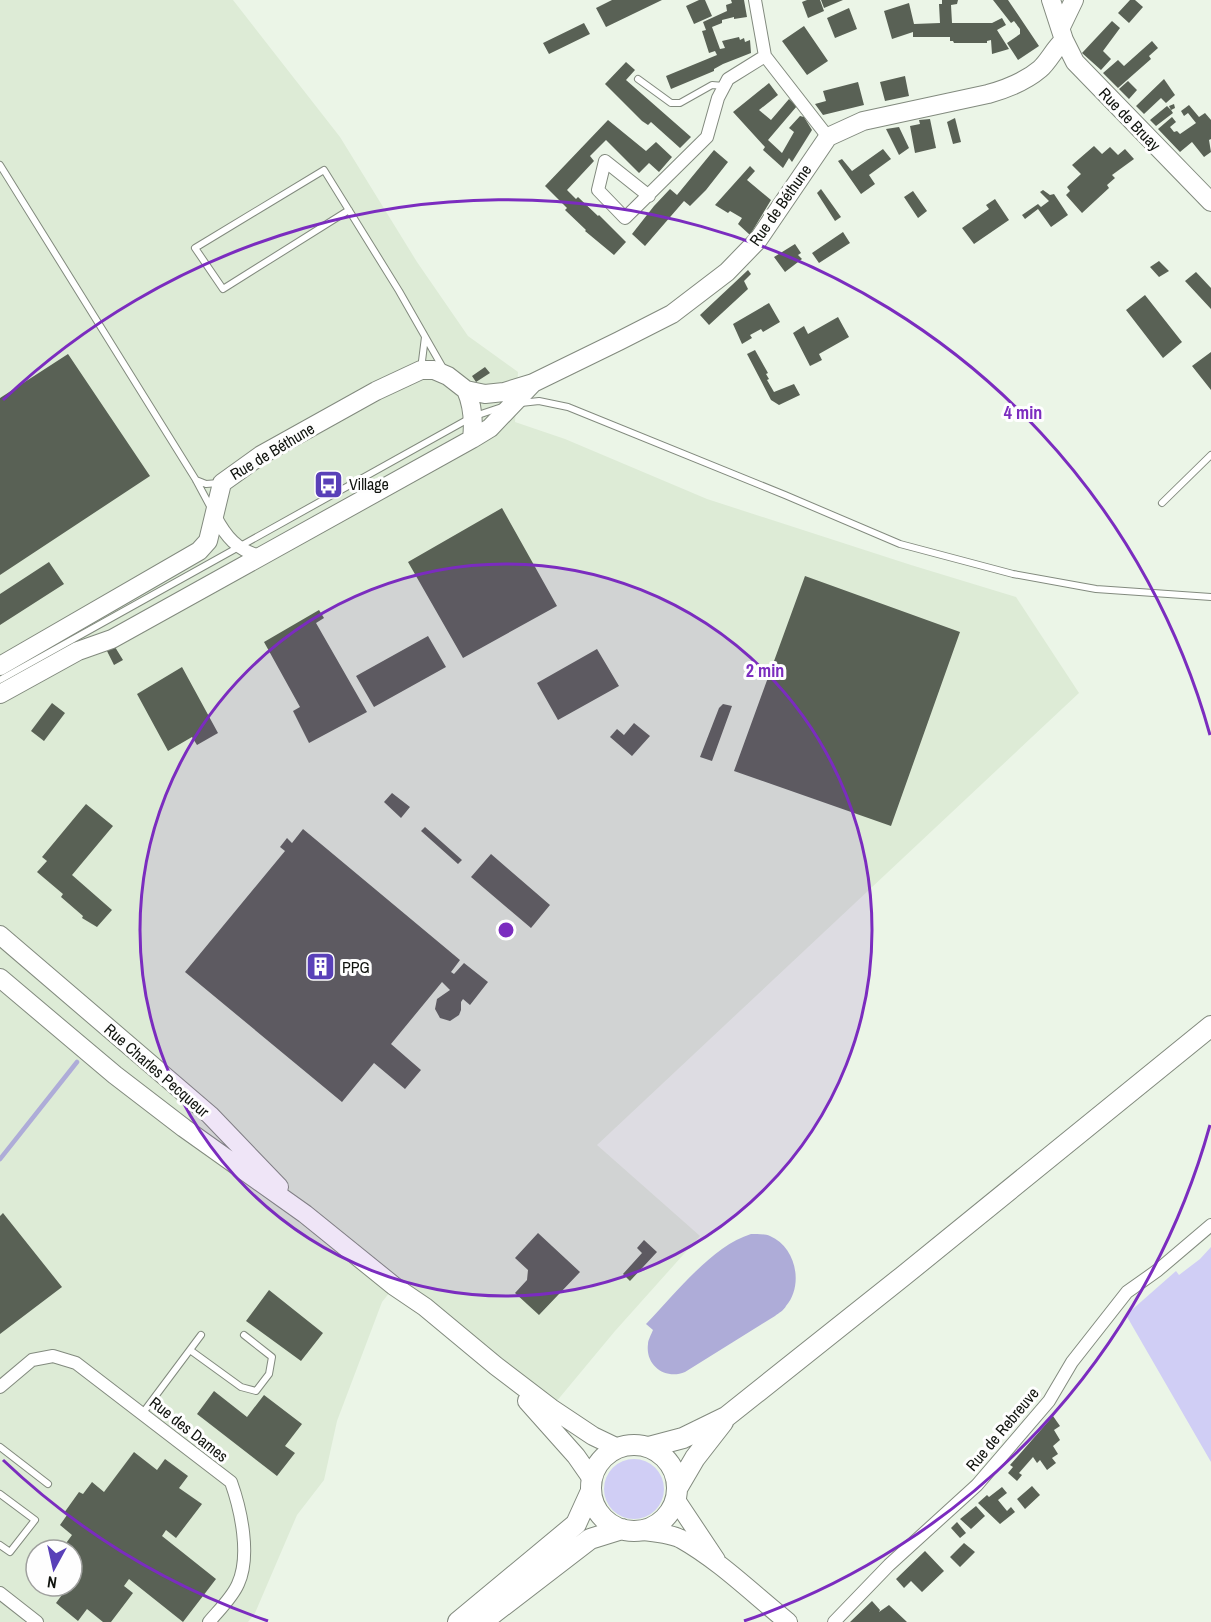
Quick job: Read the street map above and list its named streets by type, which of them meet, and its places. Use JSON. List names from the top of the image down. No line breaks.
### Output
{"streets":{"street":["Rue de Bruay","Rue de Béthune","Rue Charles Pecqueur","Rue des Dames","Rue de Rebreuve"]},"places":{"bus stop":["Village"],"building":["PPG"]},"north":"bottom","rings":["4 min","2 min"]}
